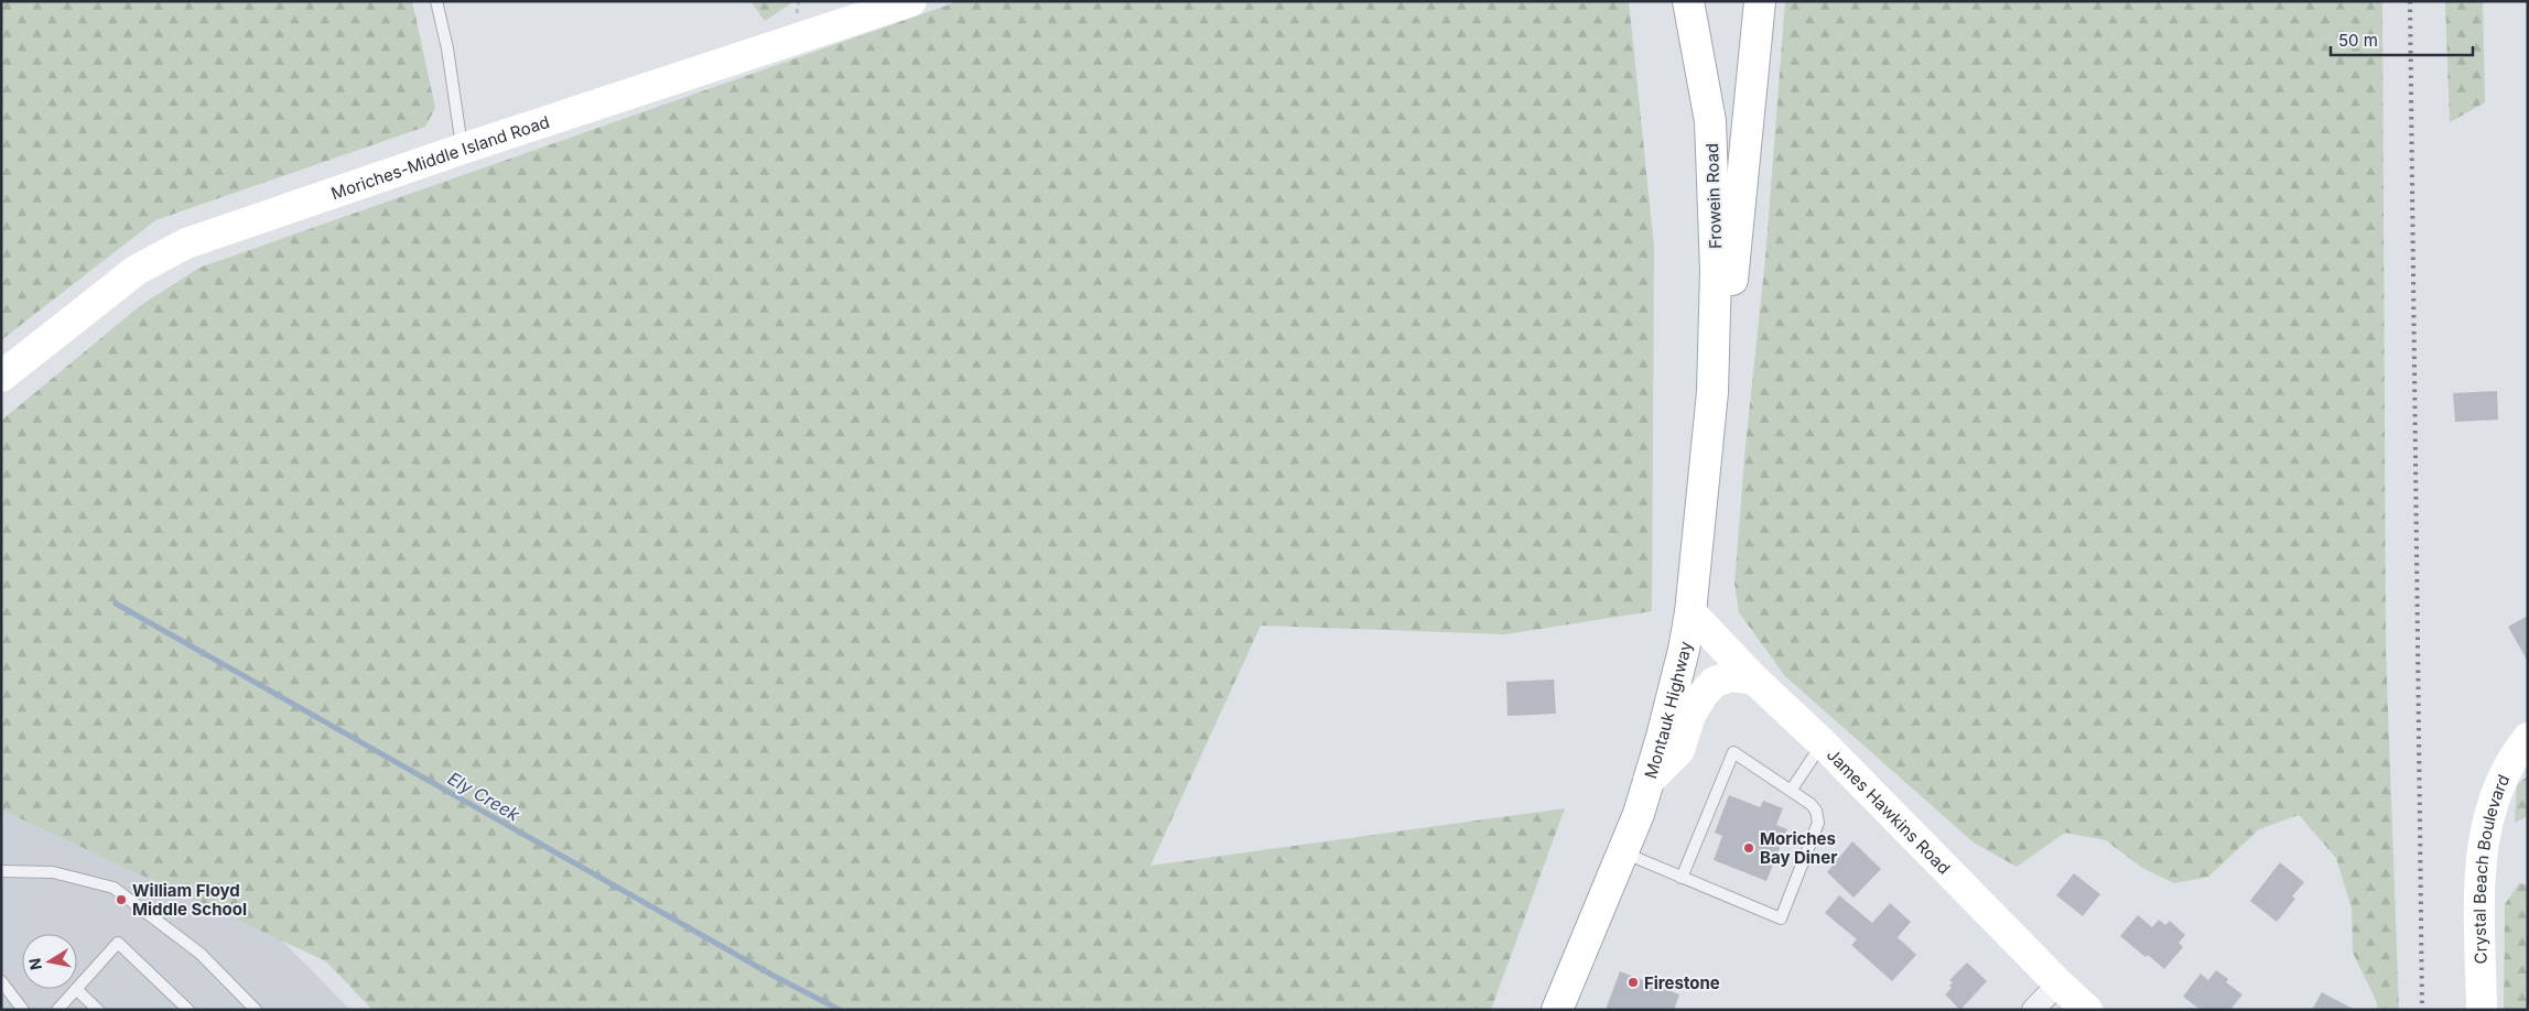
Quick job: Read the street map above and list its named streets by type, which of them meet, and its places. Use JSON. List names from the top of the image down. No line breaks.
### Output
{"streets":{"main road":["Moriches-Middle Island Road","Frowein Road","Montauk Highway","James Hawkins Road","Crystal Beach Boulevard"]},"crossings":[["Frowein Road","Montauk Highway"],["Montauk Highway","James Hawkins Road"]],"water":["Ely Creek"],"places":["Moriches Bay Diner","William Floyd Middle School","Firestone"],"scale_bar":"50 m","north":"left"}
